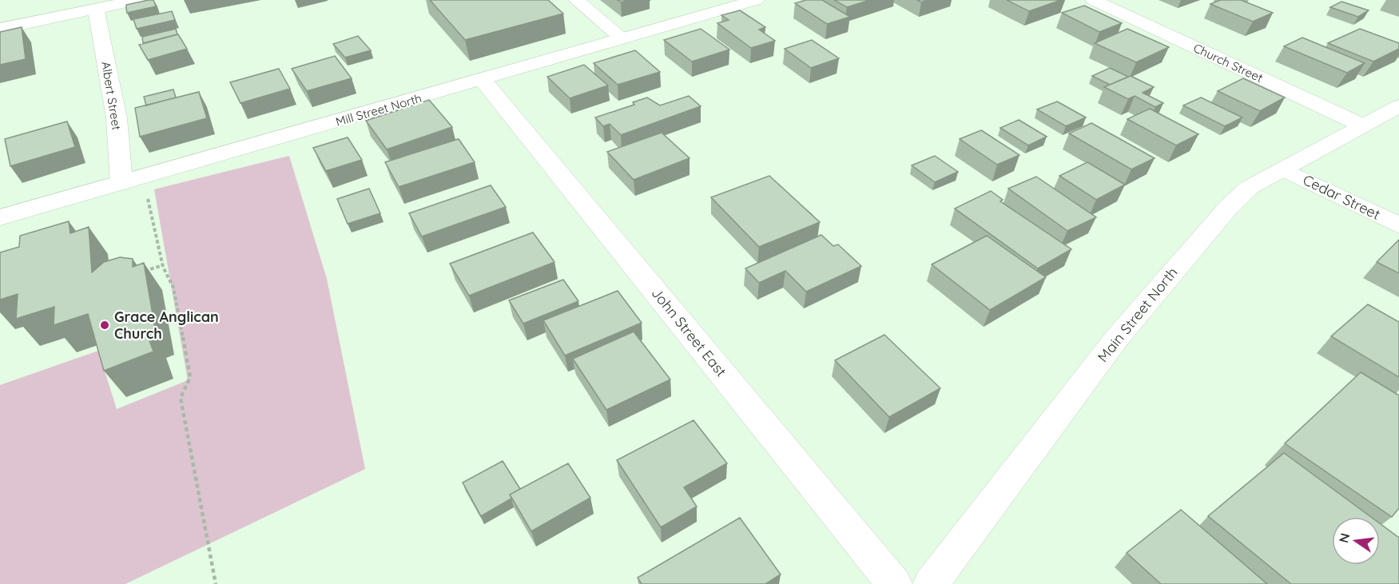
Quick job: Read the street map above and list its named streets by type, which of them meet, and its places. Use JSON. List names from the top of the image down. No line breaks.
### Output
{"streets":{"street":["Church Street","Albert Street","Mill Street North","Cedar Street","Main Street North","John Street East"]},"crossings":[["Church Street","Main Street North"],["Albert Street","Mill Street North"],["Mill Street North","John Street East"],["Cedar Street","Main Street North"]],"places":["Grace Anglican Church"],"north":"left"}
